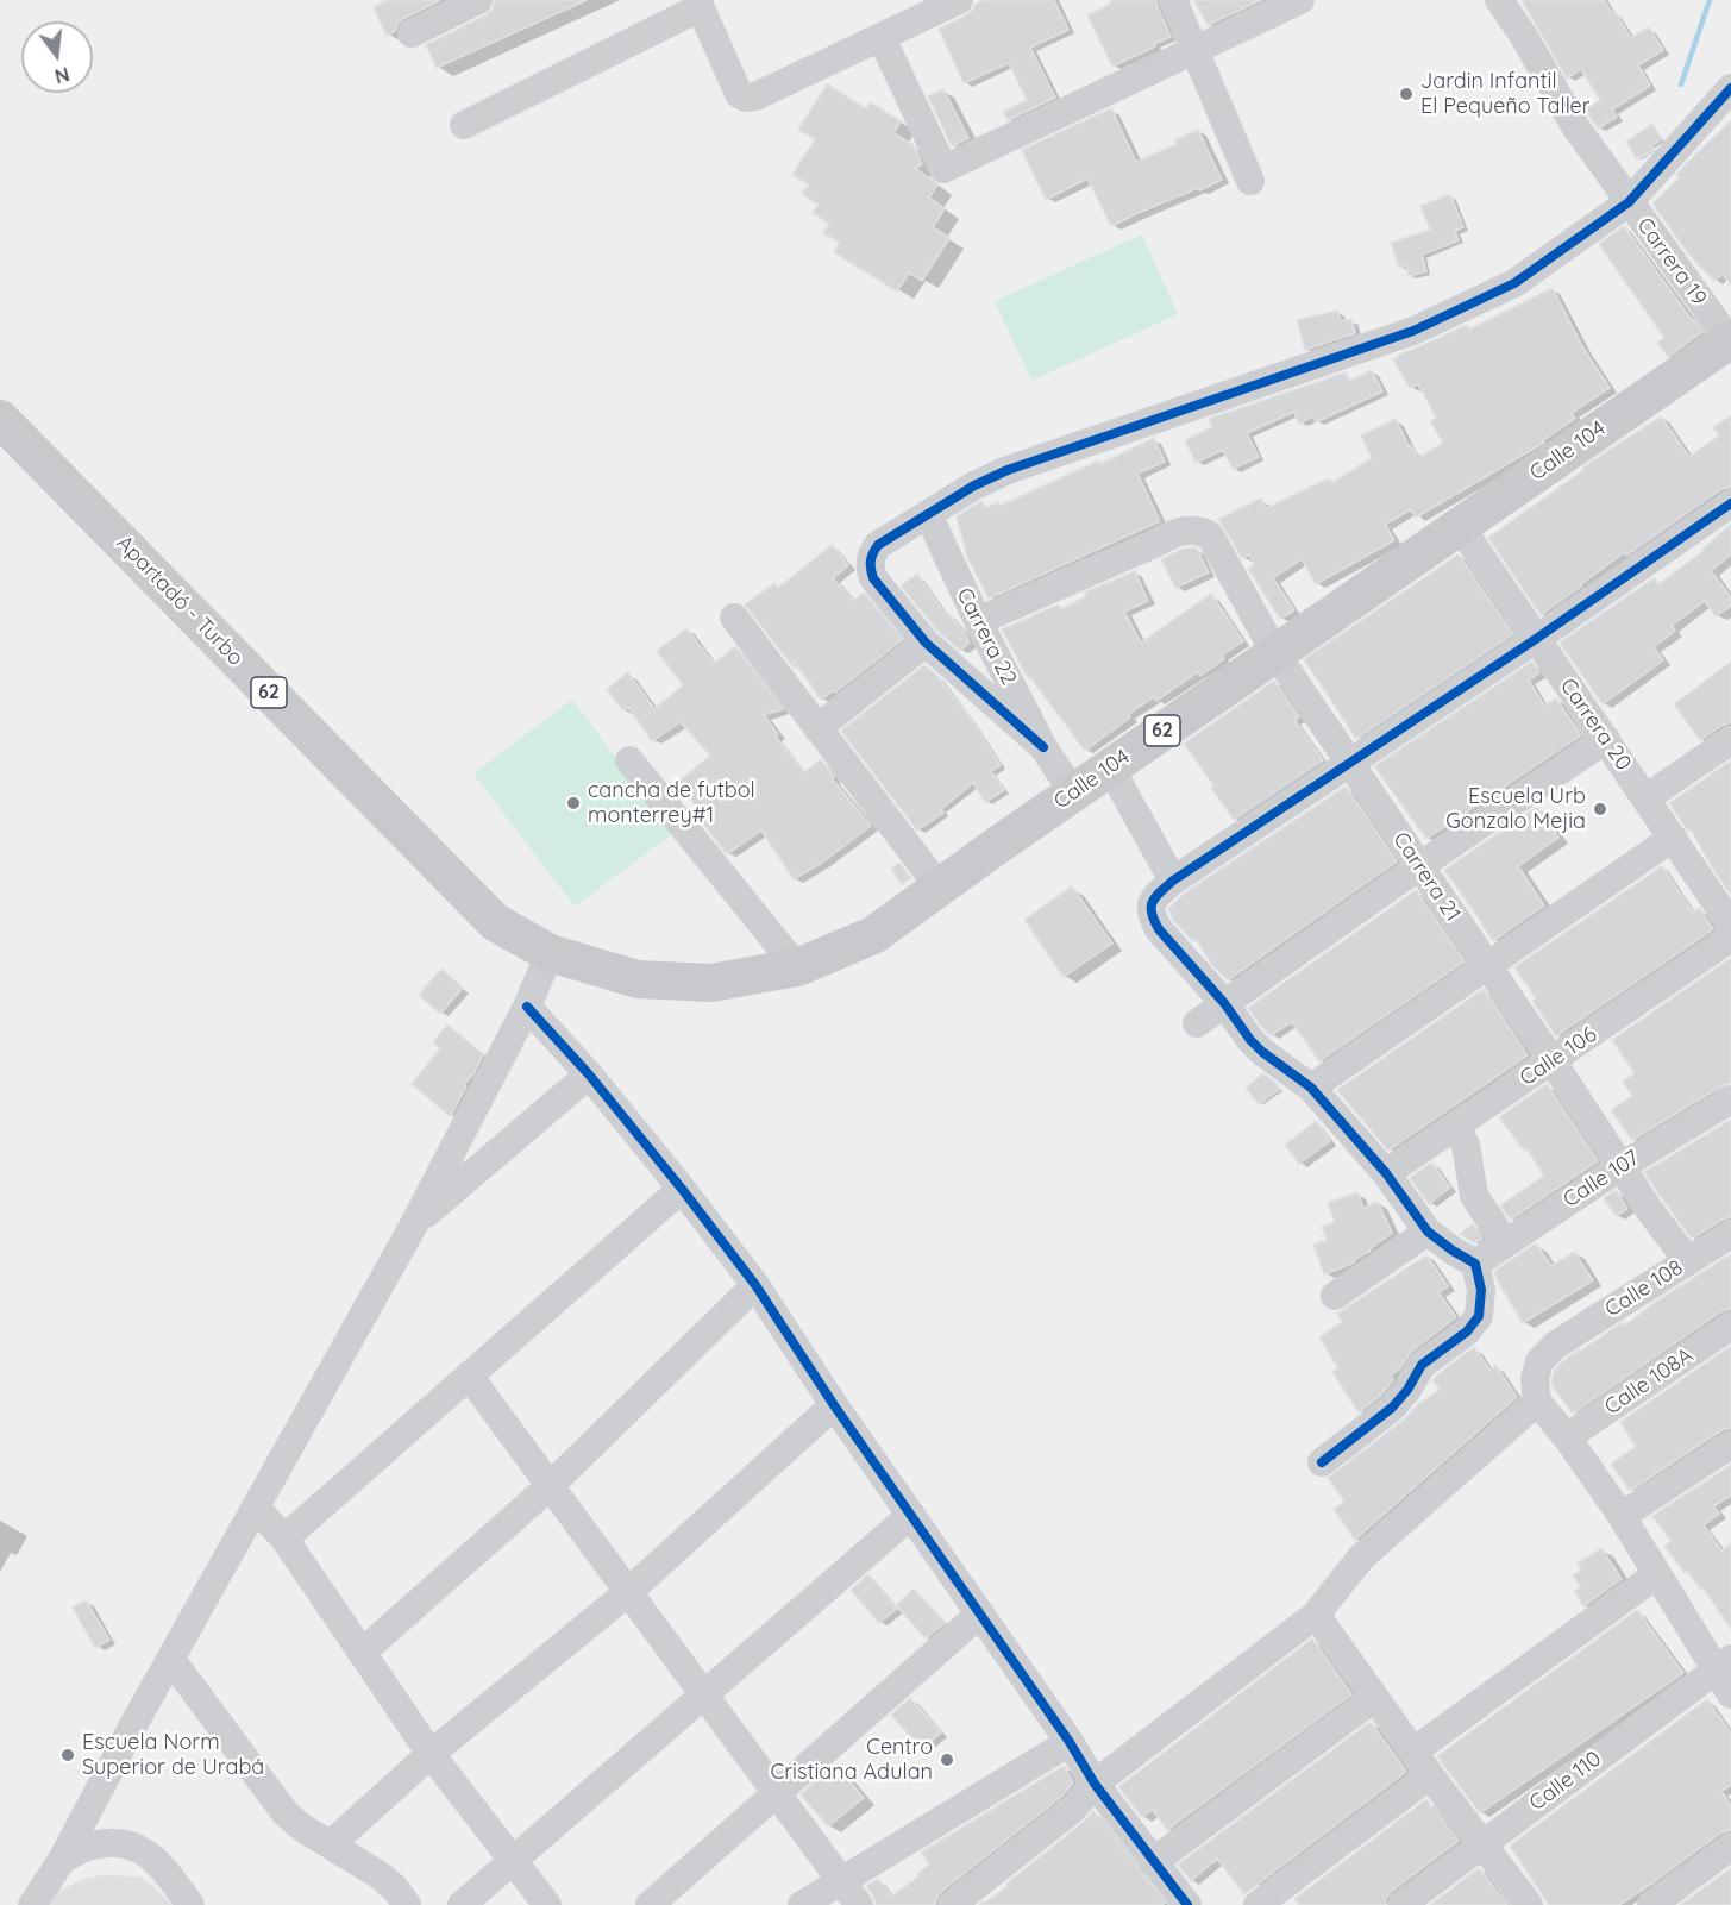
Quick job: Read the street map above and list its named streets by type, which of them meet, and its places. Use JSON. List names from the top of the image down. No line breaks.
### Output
{"streets":{"main road":["Calle 104","Apartadó - Turbo","62"],"street":["Carrera 19","Carrera 22","Carrera 20","Carrera 21","Calle 106","Calle 107","Calle 108","Calle 108A","Calle 110"]},"crossings":[["Carrera 19","Calle 104"],["Calle 104","Apartadó - Turbo"],["Calle 104","Carrera 22"],["Calle 104","Carrera 20"],["Calle 104","Carrera 21"],["Carrera 22","Carrera 21"],["Carrera 21","Calle 106"],["Carrera 21","Calle 107"],["Carrera 21","Calle 108"]],"places":["Jardin Infantil El Pequeño Taller","cancha de futbol monterrey#1","Escuela Urb Gonzalo Mejia","Escuela Norm Superior de Urabá","Centro Cristiana Adulan"],"north":"bottom"}
